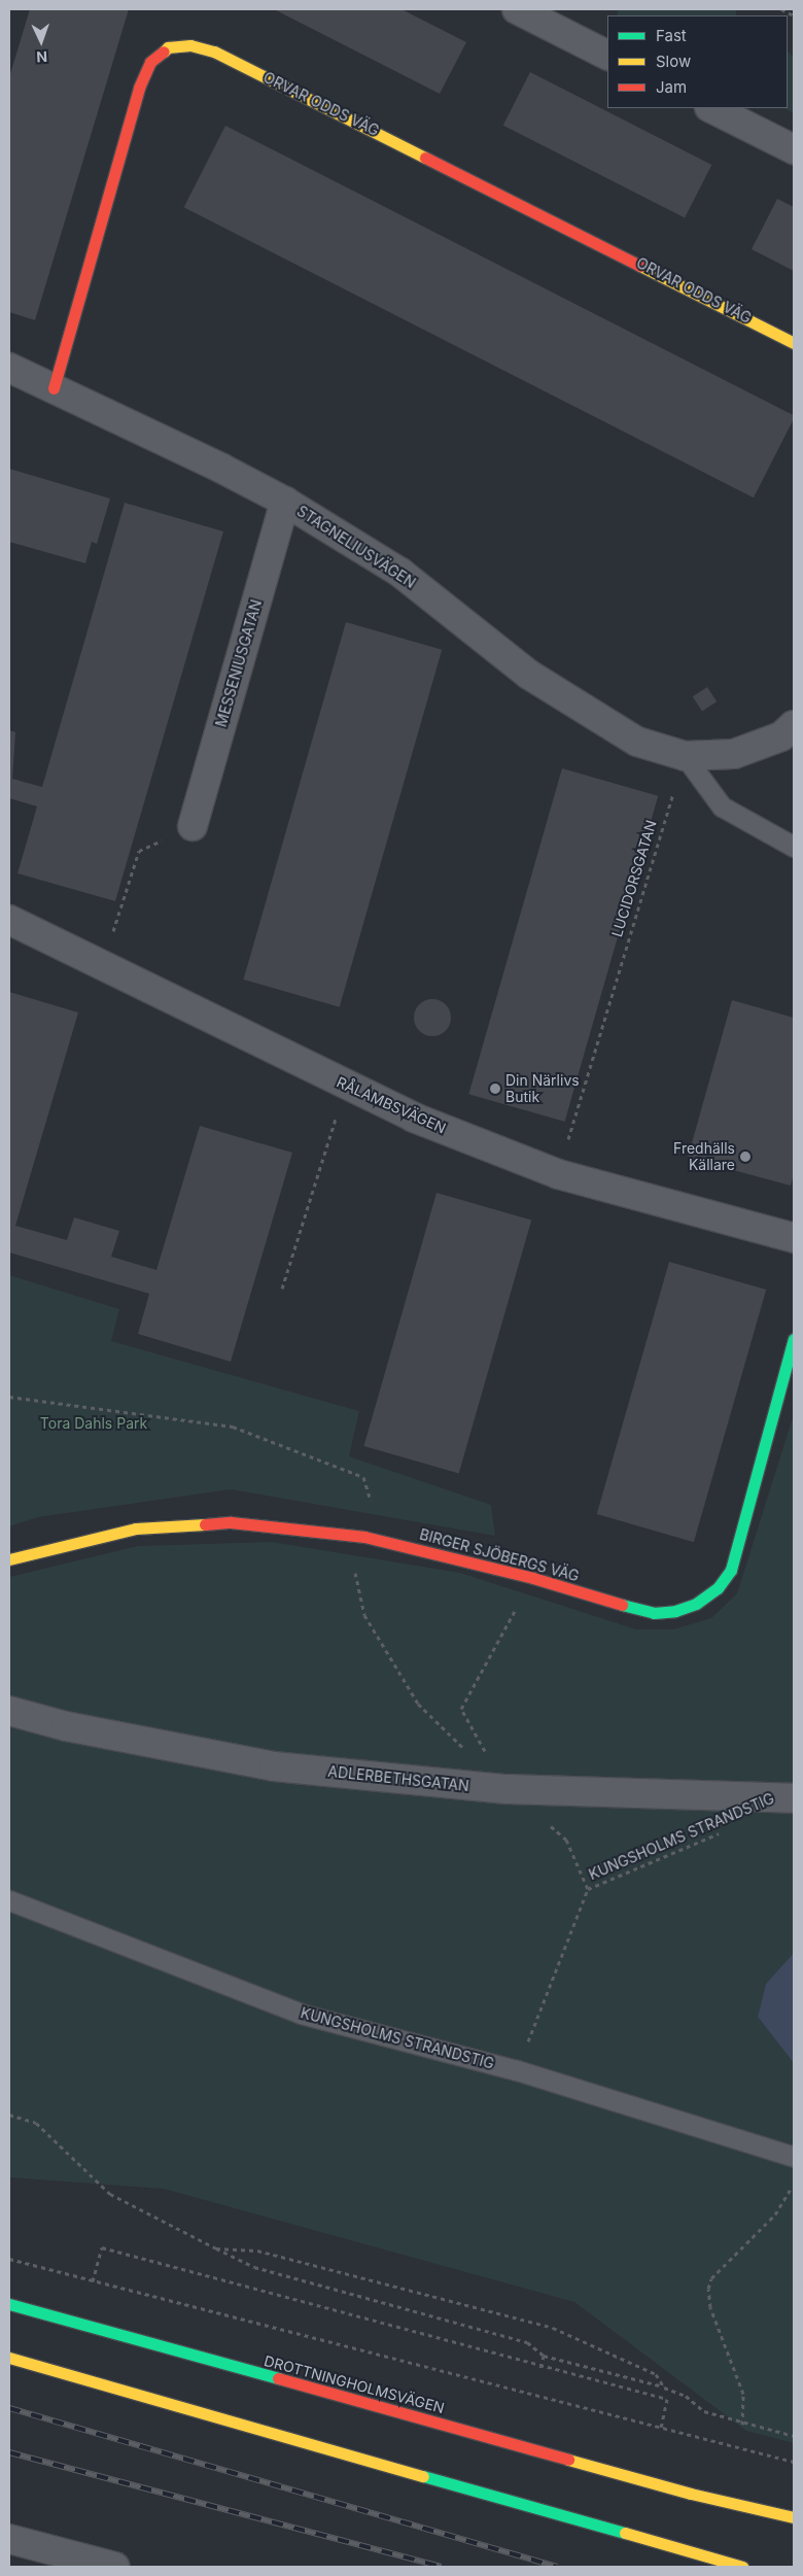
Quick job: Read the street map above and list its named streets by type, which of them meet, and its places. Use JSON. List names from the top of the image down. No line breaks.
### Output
{"streets":{"street":["ORVAR ODDS VÄG","STAGNELIUSVÄGEN","MESSENIUSGATAN","RÅLAMBSVÄGEN","BIRGER SJÖBERGS VÄG","ADLERBETHSGATAN","DROTTNINGHOLMSVÄGEN"],"lane":["KUNGSHOLMS STRANDSTIG"],"path":["LUCIDORSGATAN"]},"crossings":[["ORVAR ODDS VÄG","STAGNELIUSVÄGEN"],["STAGNELIUSVÄGEN","MESSENIUSGATAN"],["STAGNELIUSVÄGEN","LUCIDORSGATAN"]],"parks":["Tora Dahls Park"],"places":["Din Närlivs Butik","Fredhälls Källare"],"legend":["Fast","Slow","Jam"],"north":"bottom"}
